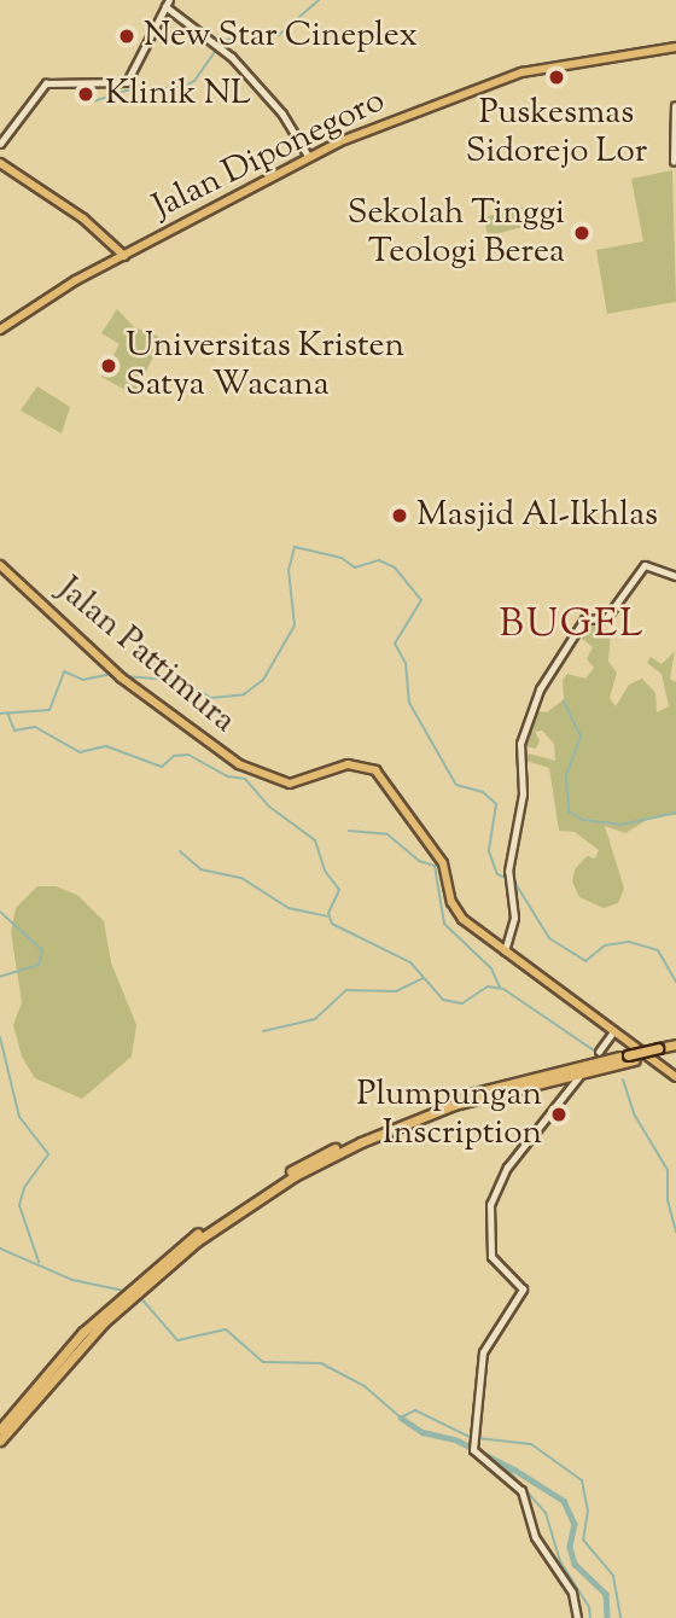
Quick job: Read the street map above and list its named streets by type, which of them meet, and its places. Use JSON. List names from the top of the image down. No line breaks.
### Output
{"streets":{"main road":["Jalan Diponegoro","Jalan Pattimura"]},"districts":["BUGEL"],"places":["New Star Cineplex","Puskesmas Sidorejo Lor","Klinik NL","Sekolah Tinggi Teologi Berea","Universitas Kristen Satya Wacana","Masjid Al-Ikhlas","Plumpungan Inscription"]}
